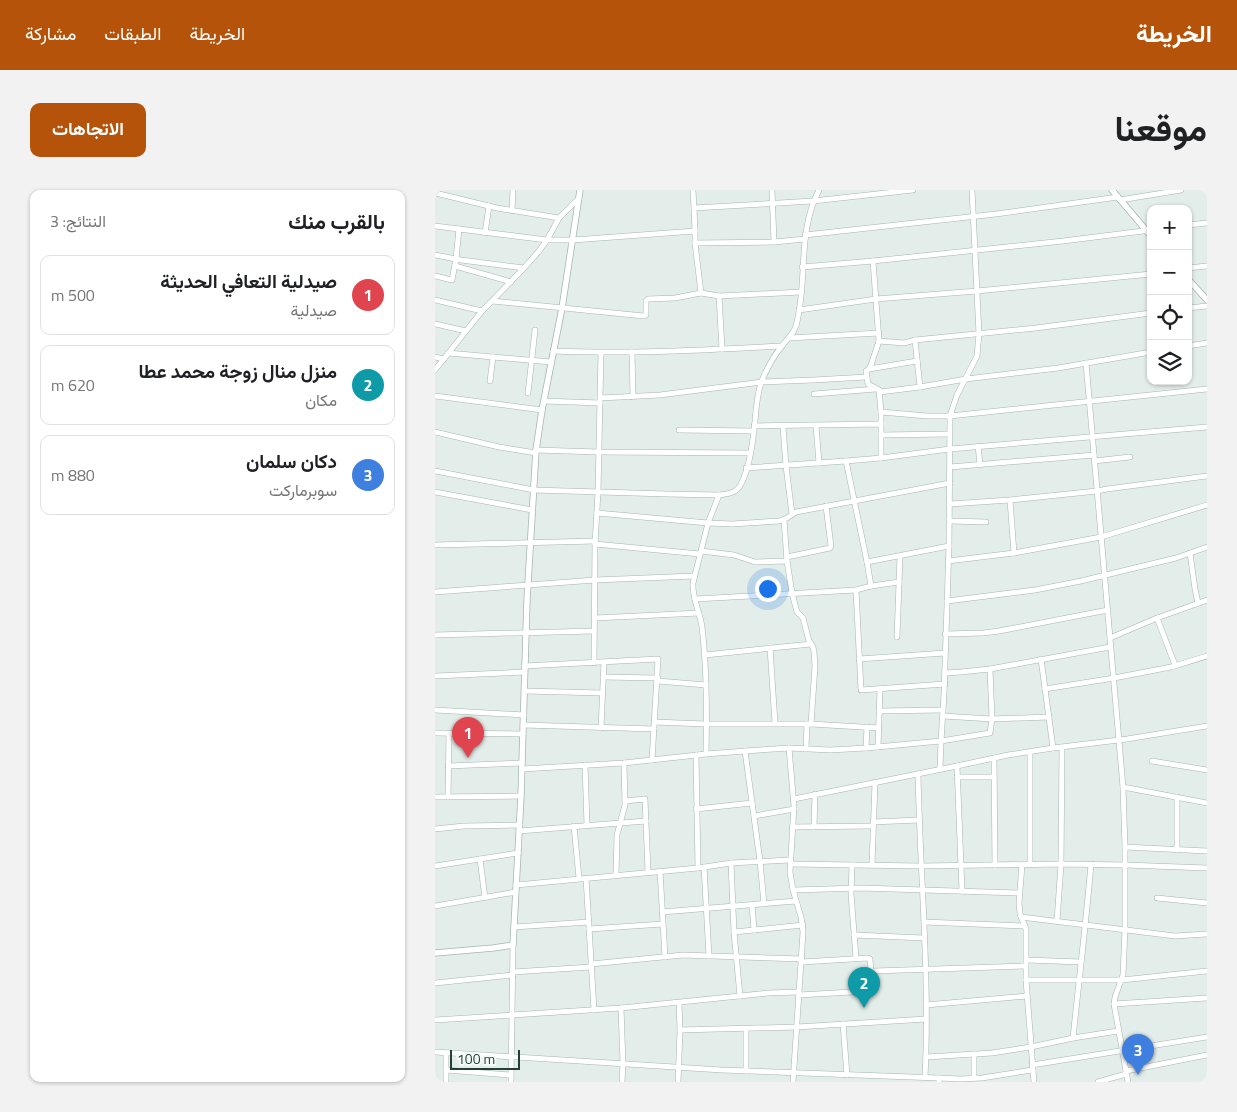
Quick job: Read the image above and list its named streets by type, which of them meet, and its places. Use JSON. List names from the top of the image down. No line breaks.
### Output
{"scale_bar":"100 m","page":{"header":"الخريطة","nav":["الخريطة","الطبقات","مشاركة"],"title":"موقعنا","buttons":"الاتجاهات","heading":["بالقرب منك","النتائج: 3"],"map_buttons":["+","−"],"list":[{"mark":"1","name":"صيدلية التعافي الحديثة","note":"صيدلية","value":"500 m"},{"mark":"2","name":"منزل منال زوجة محمد عطا","note":"مكان","value":"620 m"},{"mark":"3","name":"دكان سلمان","note":"سوبرماركت","value":"880 m"}],"pins":["1","2","3"],"scale":"100 m"}}
